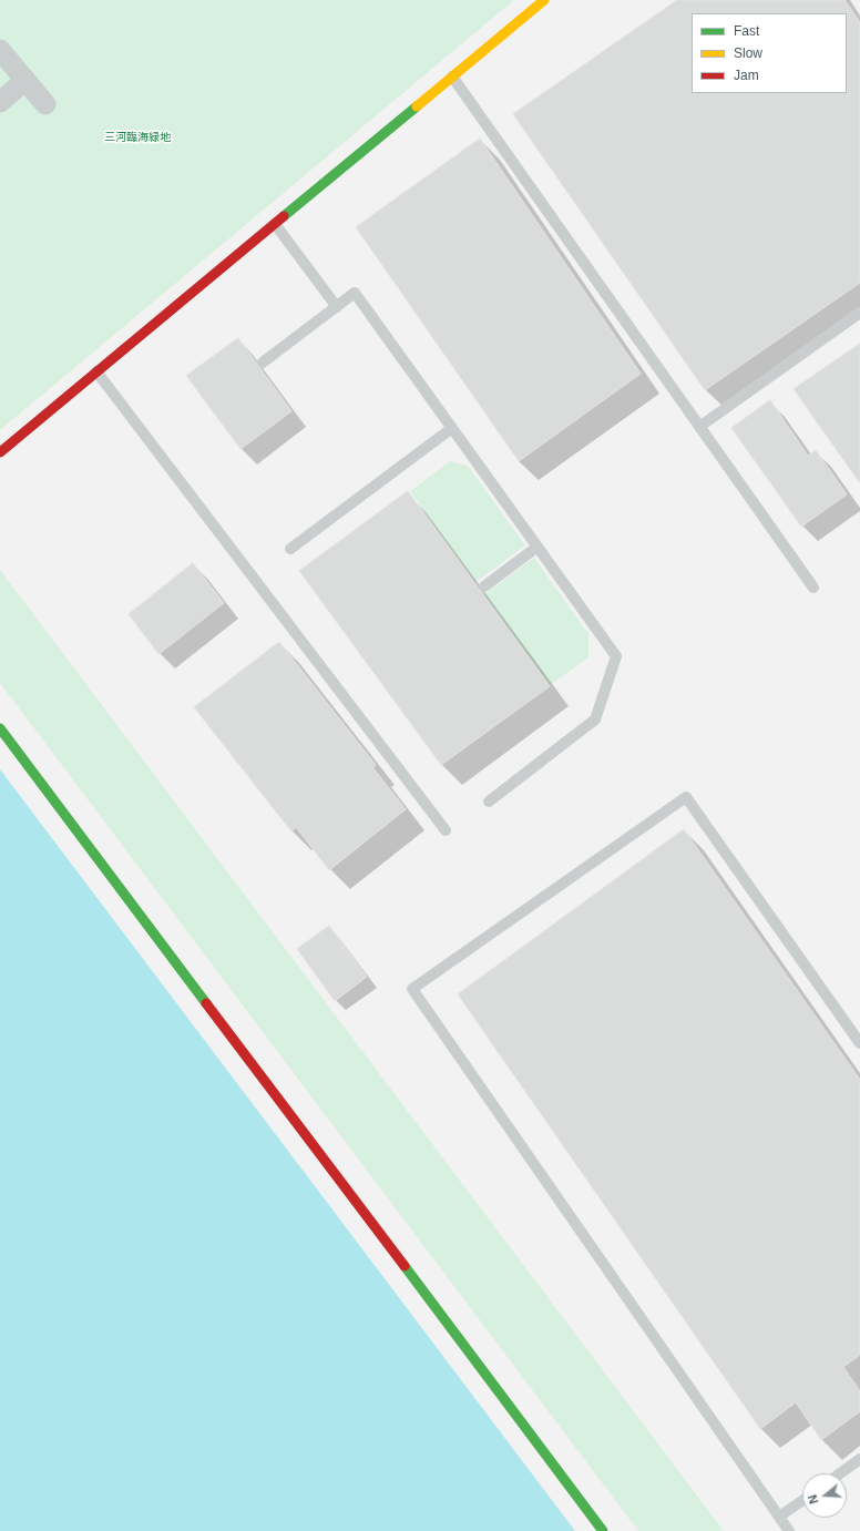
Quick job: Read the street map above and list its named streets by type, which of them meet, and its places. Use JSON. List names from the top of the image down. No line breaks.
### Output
{"parks":["三河臨海緑地"],"legend":["Fast","Slow","Jam"],"north":"left"}
